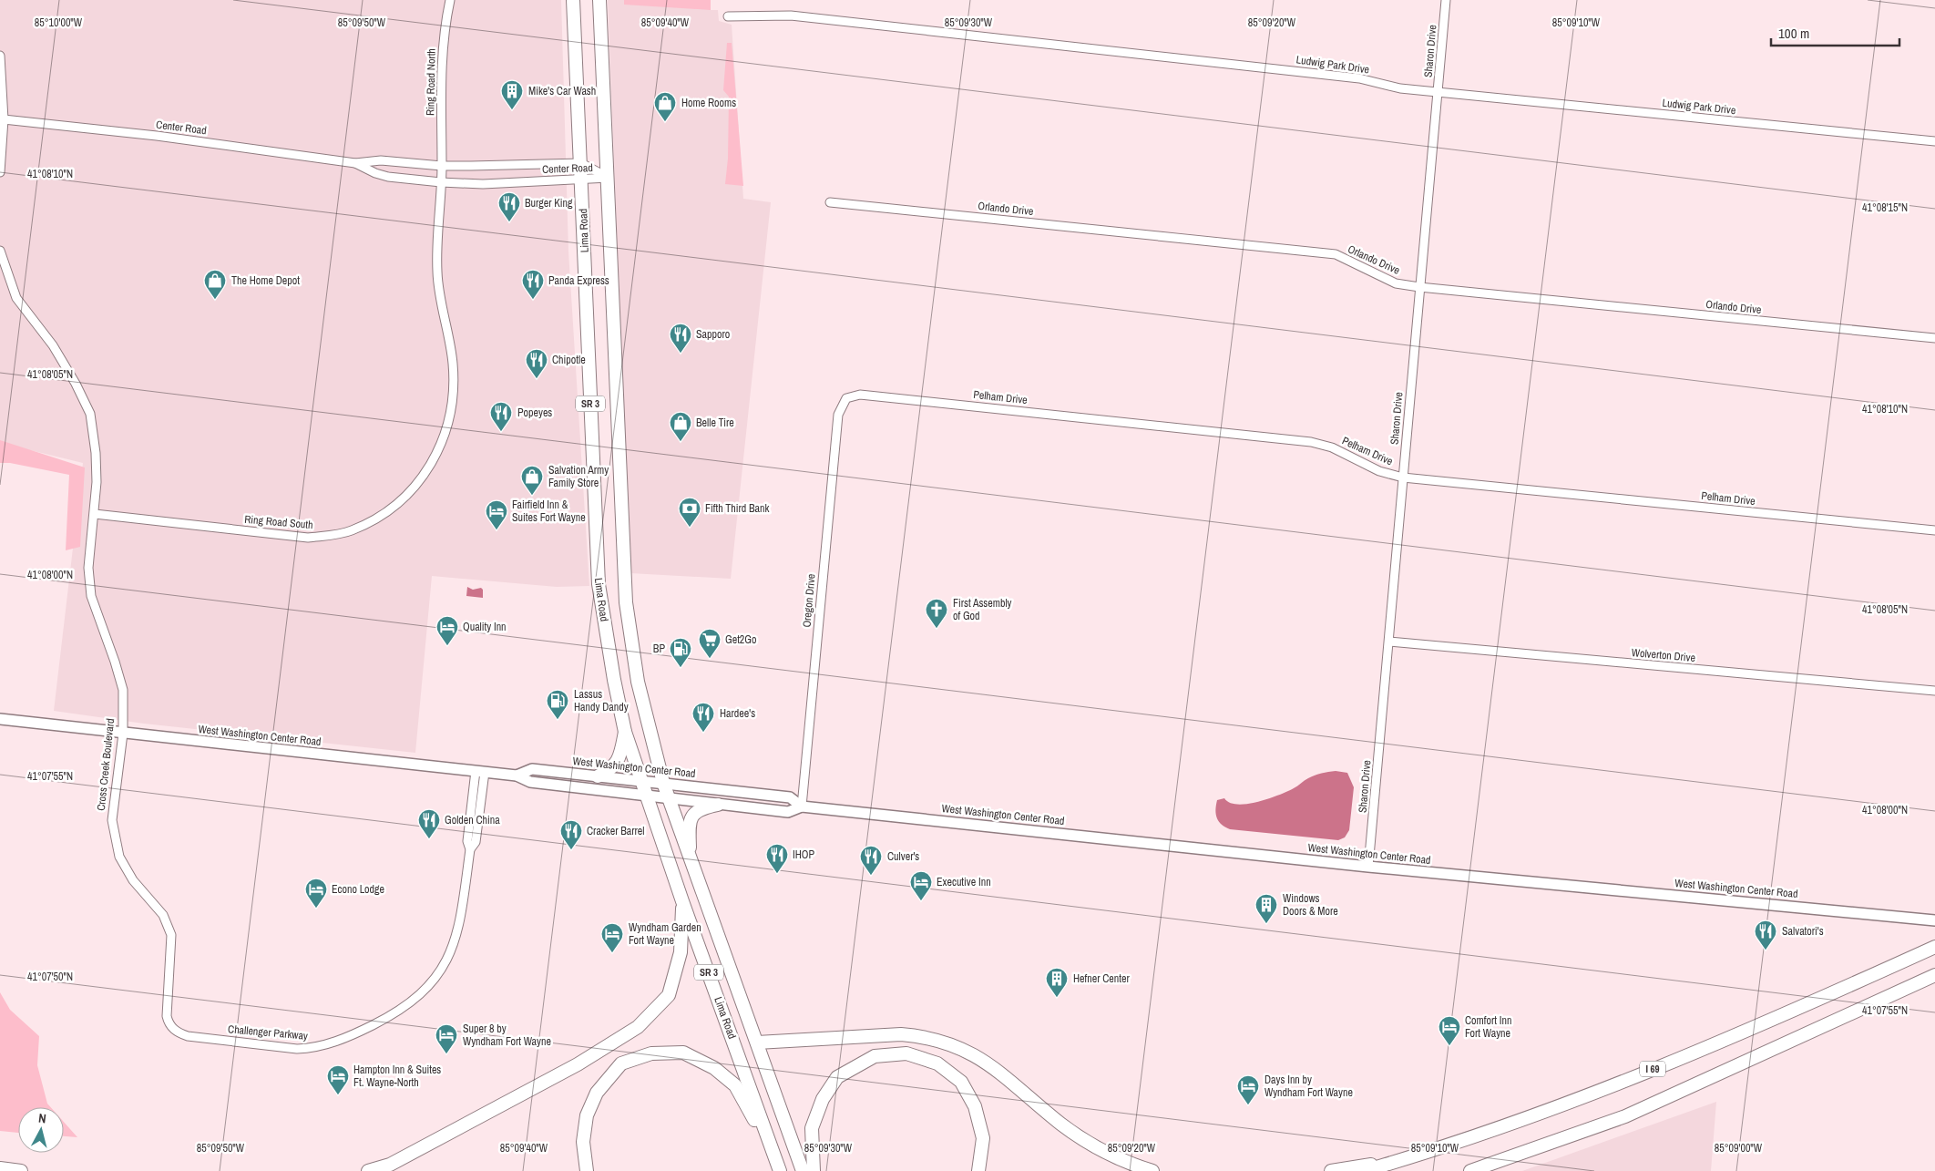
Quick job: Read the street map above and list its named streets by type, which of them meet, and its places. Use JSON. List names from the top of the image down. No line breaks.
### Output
{"streets":{"highway":["Lima Road","SR 3","I 69"],"main road":["West Washington Center Road"],"street":["Sharon Drive","Ludwig Park Drive","Ring Road North","Center Road","Orlando Drive","Pelham Drive","Ring Road South","Oregon Drive","Wolverton Drive","Cross Creek Boulevard","Challenger Parkway"]},"crossings":[["Sharon Drive","Ludwig Park Drive"],["Sharon Drive","Orlando Drive"],["Sharon Drive","Pelham Drive"],["Sharon Drive","Wolverton Drive"],["Sharon Drive","West Washington Center Road"],["Ring Road North","Center Road"],["Ring Road North","Ring Road South"],["Center Road","Lima Road"],["Center Road","Ring Road South"],["Lima Road","West Washington Center Road"],["Pelham Drive","Oregon Drive"],["Ring Road South","Cross Creek Boulevard"],["Oregon Drive","West Washington Center Road"],["West Washington Center Road","Cross Creek Boulevard"],["West Washington Center Road","Challenger Parkway"],["Cross Creek Boulevard","Challenger Parkway"]],"places":{"building":["Mike's Car Wash","Windows Doors & More","Hefner Center"],"shop":["Home Rooms","The Home Depot","Belle Tire","Salvation Army Family Store"],"restaurant":["Burger King","Panda Express","Sapporo","Chipotle","Popeyes","Hardee's","Golden China","Cracker Barrel","IHOP","Culver's","Salvatori's"],"bank":["Fifth Third Bank"],"hotel":["Fairfield Inn & Suites Fort Wayne","Quality Inn","Executive Inn","Econo Lodge","Wyndham Garden Fort Wayne","Comfort Inn Fort Wayne","Super 8 by Wyndham Fort Wayne","Hampton Inn & Suites Ft. Wayne-North","Days Inn by Wyndham Fort Wayne"],"church":["First Assembly of God"],"supermarket":["Get2Go"],"fuel station":["BP","Lassus Handy Dandy"]},"scale_bar":"100 m","north":"top","coordinates":["85°10'00\"W","85°09'50\"W","85°09'40\"W","85°09'30\"W","85°09'20\"W","85°09'10\"W","41°08'10\"N","41°08'15\"N","41°08'05\"N","41°08'00\"N","41°07'55\"N","41°07'50\"N","85°09'00\"W"]}
